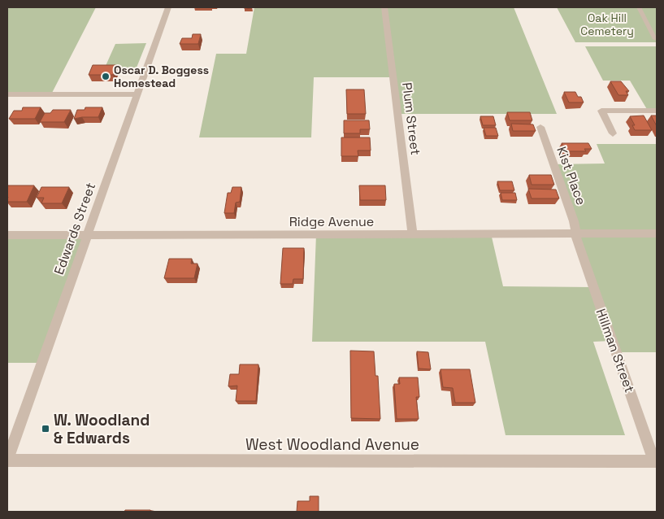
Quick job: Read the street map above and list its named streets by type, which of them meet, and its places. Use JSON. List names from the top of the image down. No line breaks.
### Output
{"streets":{"street":["Plum Street","Kist Place","Ridge Avenue","Edwards Street","Hillman Street","West Woodland Avenue"]},"crossings":[["Plum Street","Ridge Avenue"],["Kist Place","Ridge Avenue"],["Kist Place","Hillman Street"],["Ridge Avenue","Edwards Street"],["Ridge Avenue","Hillman Street"],["Edwards Street","West Woodland Avenue"],["Hillman Street","West Woodland Avenue"]],"parks":["Oak Hill Cemetery"],"places":{"other":["Oscar D. Boggess Homestead"],"transit":["W. Woodland & Edwards"]}}
